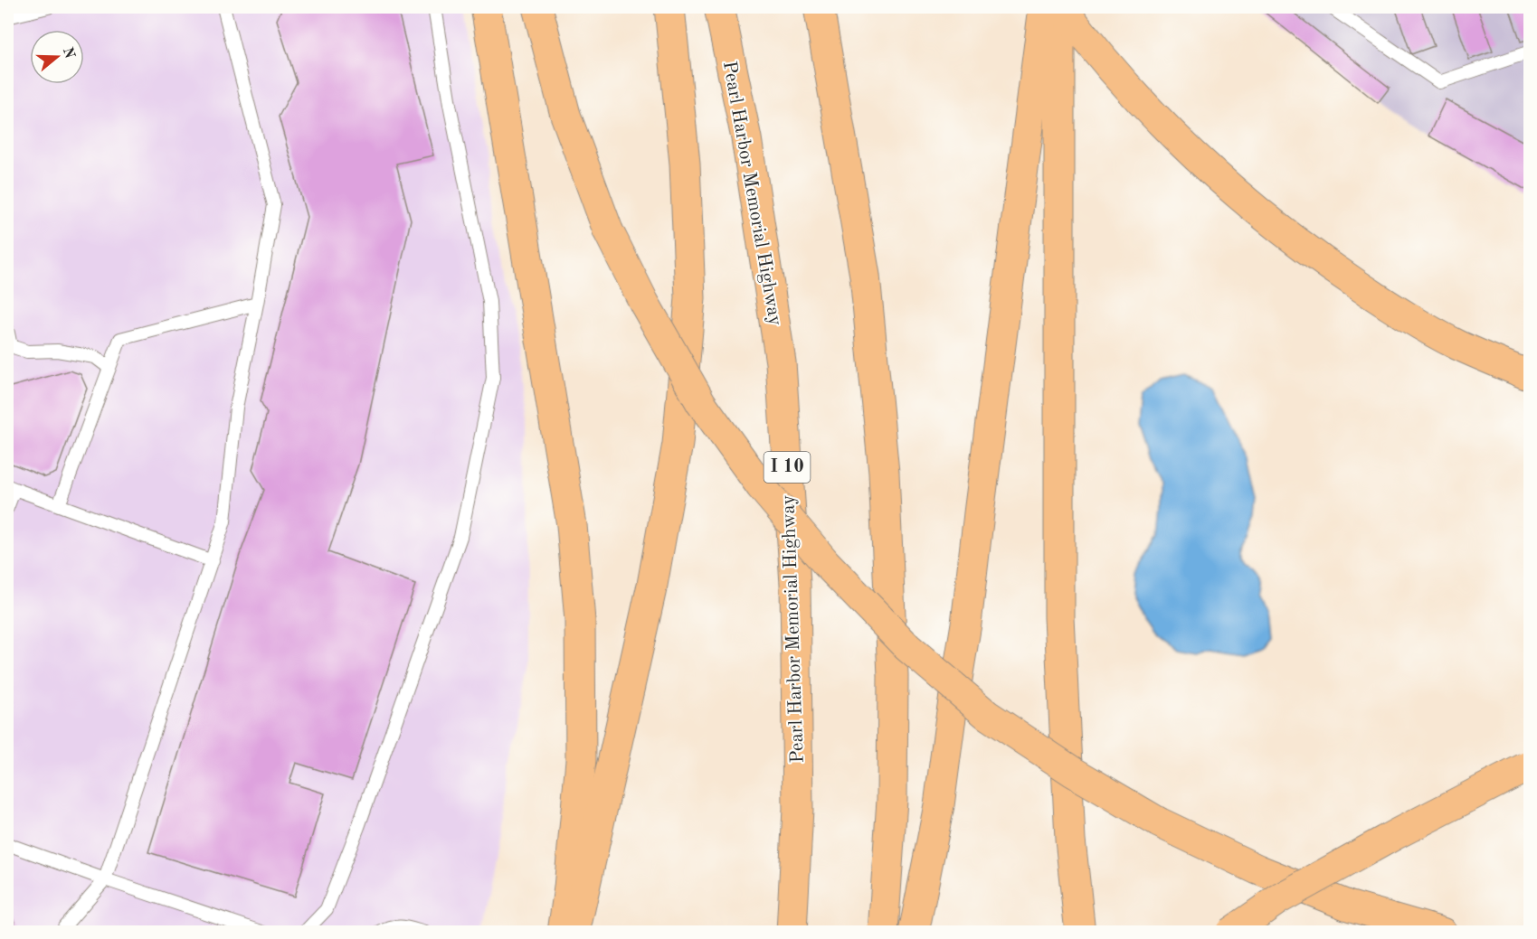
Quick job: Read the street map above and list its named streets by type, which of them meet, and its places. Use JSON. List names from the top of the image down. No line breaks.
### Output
{"streets":{"main road":["Pearl Harbor Memorial Highway","I 10"]},"north":"right"}
